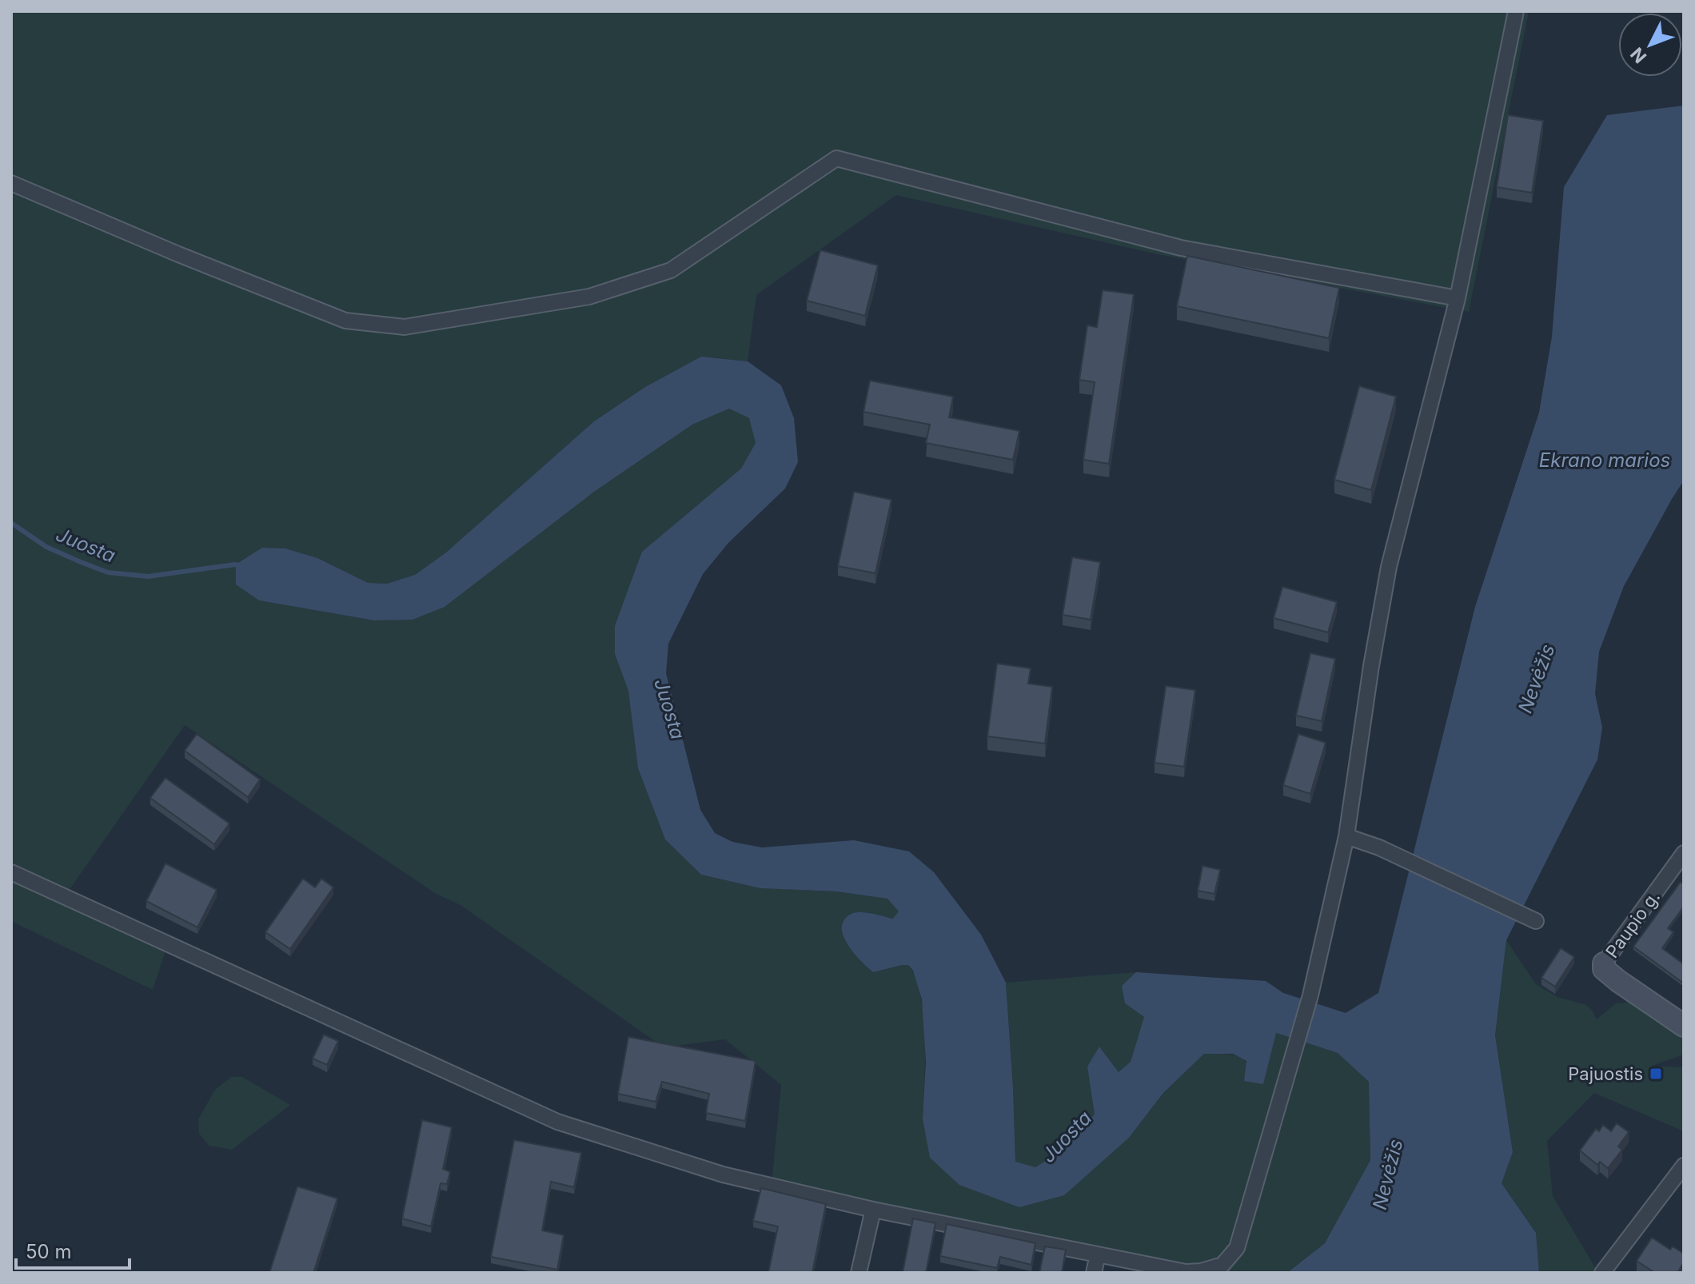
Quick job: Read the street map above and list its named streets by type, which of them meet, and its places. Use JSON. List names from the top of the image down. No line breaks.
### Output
{"streets":{"street":["Paupio g."]},"water":["Ekrano marios","Juosta","Nevėžis"],"places":{"transit":["Pajuostis"]},"scale_bar":"50 m","north":"bottom left"}
